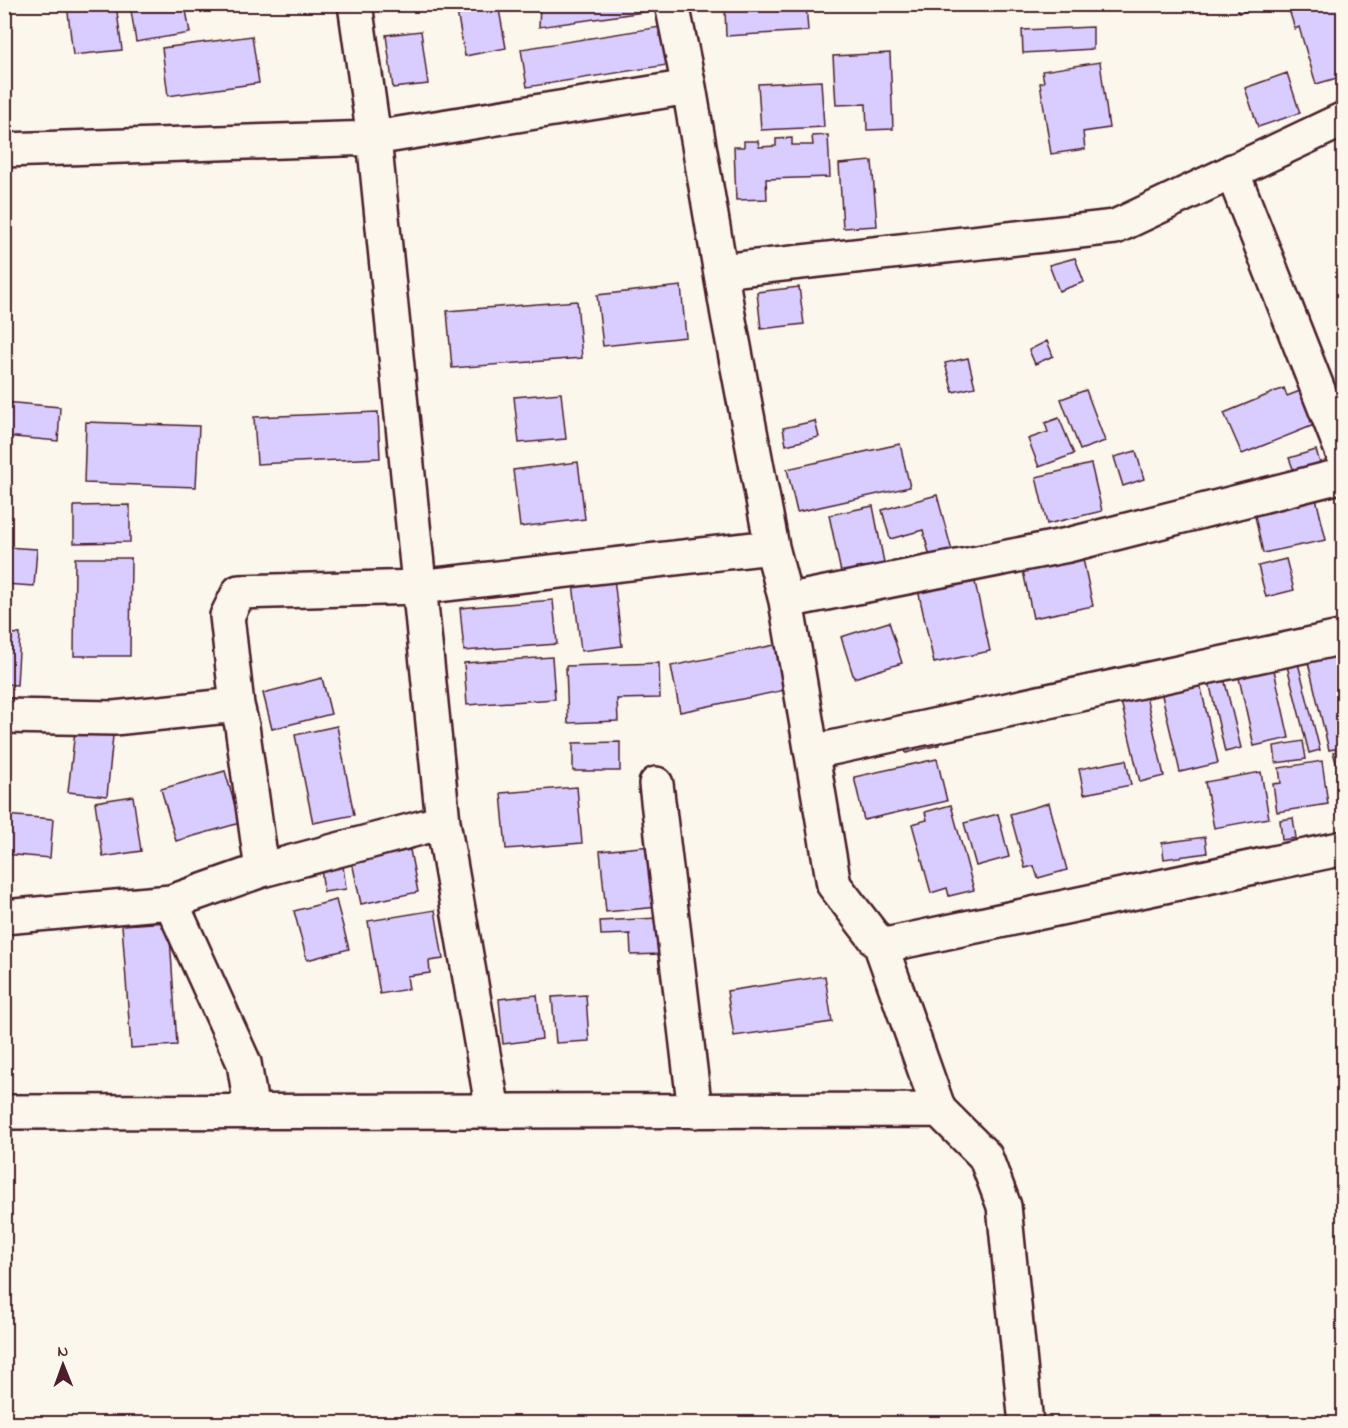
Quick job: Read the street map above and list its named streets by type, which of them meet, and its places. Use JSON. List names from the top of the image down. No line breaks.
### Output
{"north":"top"}
